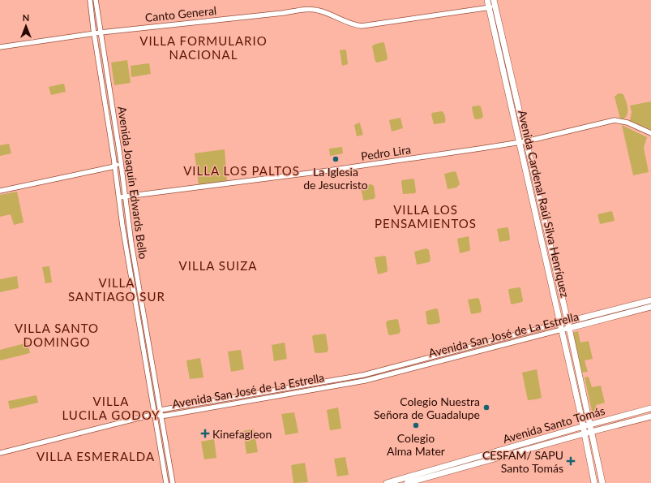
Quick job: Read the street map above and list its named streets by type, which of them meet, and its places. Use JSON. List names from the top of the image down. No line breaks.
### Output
{"streets":{"main road":["Avenida Cardenal Raúl Silva Henríquez","Avenida San José de La Estrella","Avenida Santo Tomás"],"street":["Canto General","Pedro Lira","Avenida Joaquín Edwards Bello"]},"crossings":[["Canto General","Avenida Joaquín Edwards Bello"],["Canto General","Avenida Cardenal Raúl Silva Henríquez"],["Pedro Lira","Avenida Joaquín Edwards Bello"],["Pedro Lira","Avenida Cardenal Raúl Silva Henríquez"],["Avenida Joaquín Edwards Bello","Avenida San José de La Estrella"],["Avenida Cardenal Raúl Silva Henríquez","Avenida San José de La Estrella"],["Avenida Cardenal Raúl Silva Henríquez","Avenida Santo Tomás"]],"districts":["VILLA FORMULARIO NACIONAL","VILLA LOS PALTOS","VILLA LOS PENSAMIENTOS","VILLA SUIZA","VILLA SANTIAGO SUR","VILLA SANTO DOMINGO","VILLA LUCILA GODOY","VILLA ESMERALDA"],"places":{"other":["La Iglesia de Jesucristo","Colegio Nuestra Señora de Guadalupe","Colegio Alma Mater"],"health":["Kinefagleon","CESFAM/ SAPU Santo Tomás"]},"north":"top"}
